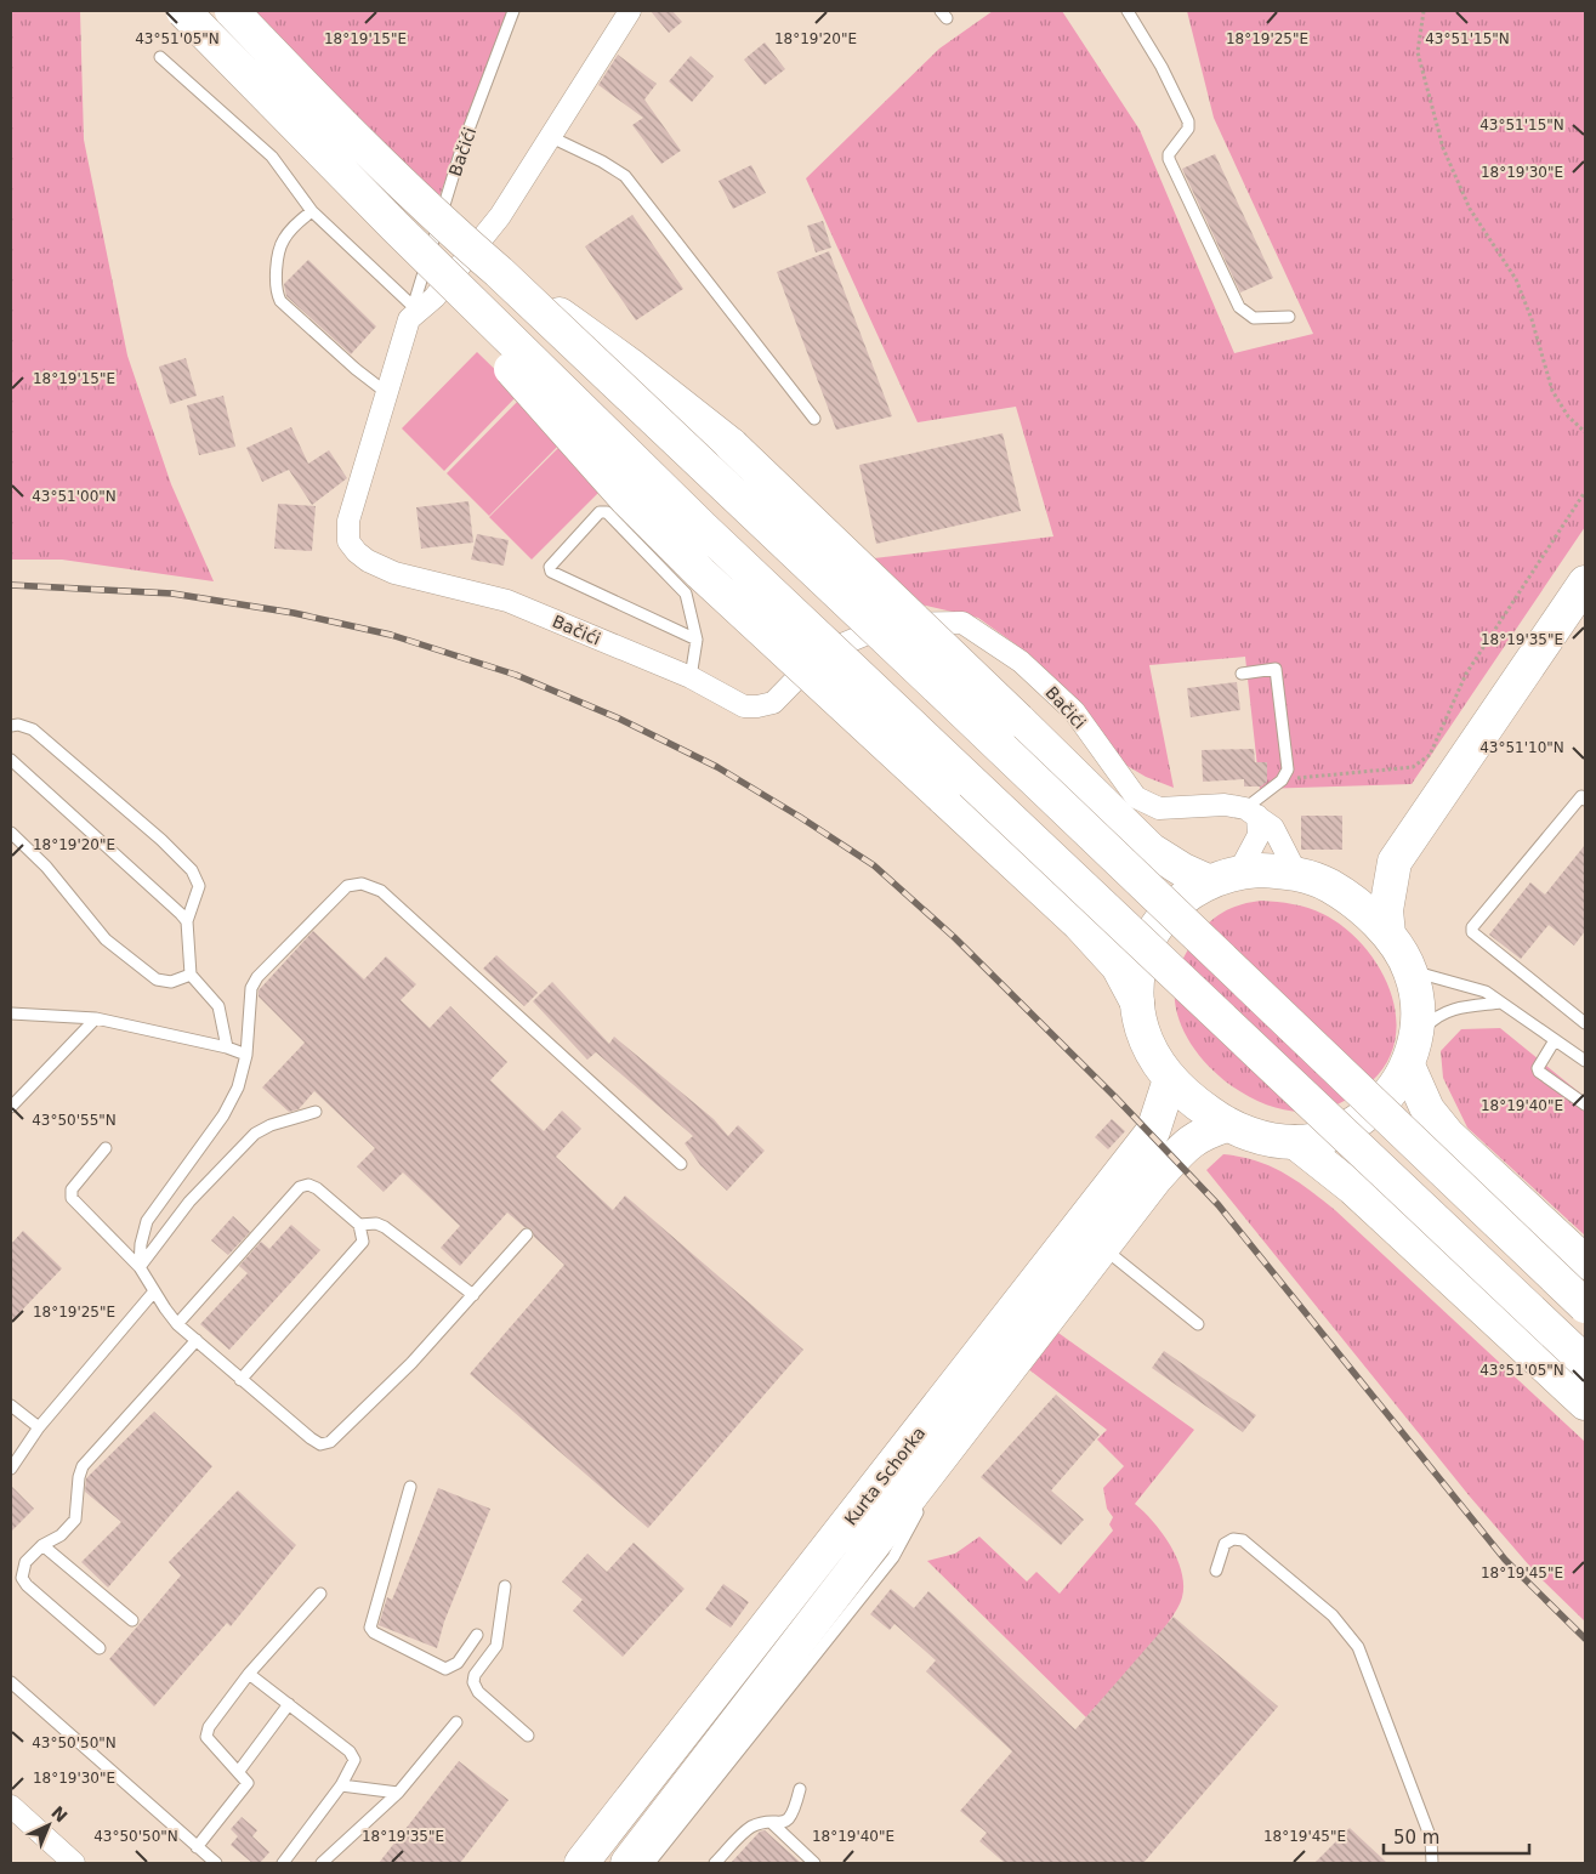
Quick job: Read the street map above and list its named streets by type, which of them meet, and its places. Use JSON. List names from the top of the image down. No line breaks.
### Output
{"streets":{"main road":["Kurta Schorka"],"street":["Bačići"]},"scale_bar":"50 m","north":"top right","coordinates":["43°51'05\"N","43°51'15\"N","18°19'15\"E","18°19'20\"E","18°19'25\"E","18°19'30\"E","43°51'00\"N","18°19'35\"E","43°51'10\"N","18°19'40\"E","43°50'55\"N","18°19'45\"E","43°50'50\"N"]}
